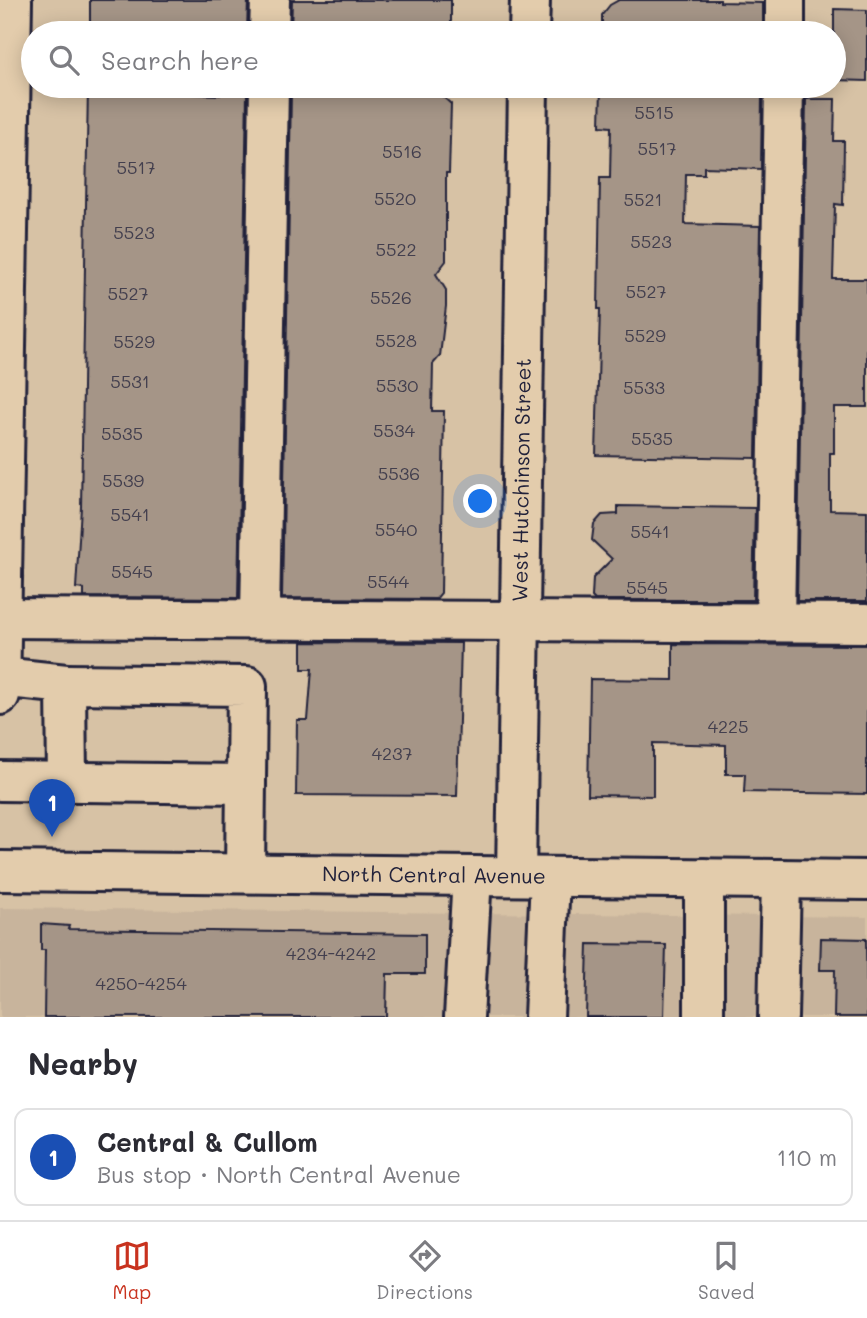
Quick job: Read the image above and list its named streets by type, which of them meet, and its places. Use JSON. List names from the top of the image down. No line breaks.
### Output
{"streets":{"street":["West Hutchinson Street","North Central Avenue"]},"crossings":[["West Hutchinson Street","North Central Avenue"]],"house_numbers":["5515","5517","5516","5517","5520","5521","5523","5523","5522","5527","5527","5526","5529","5528","5529","5531","5530","5533","5534","5535","5535","5536","5539","5541","5540","5541","5545","5544","5545","4225","4237","4234-4242","4250-4254"],"page":{"search":"Search here","pins":"1","heading":"Nearby","list":[{"mark":"1","name":"Central & Cullom","note":"Bus stop · North Central Avenue","value":"110 m"}],"nav":["Map","Directions","Saved"]}}
